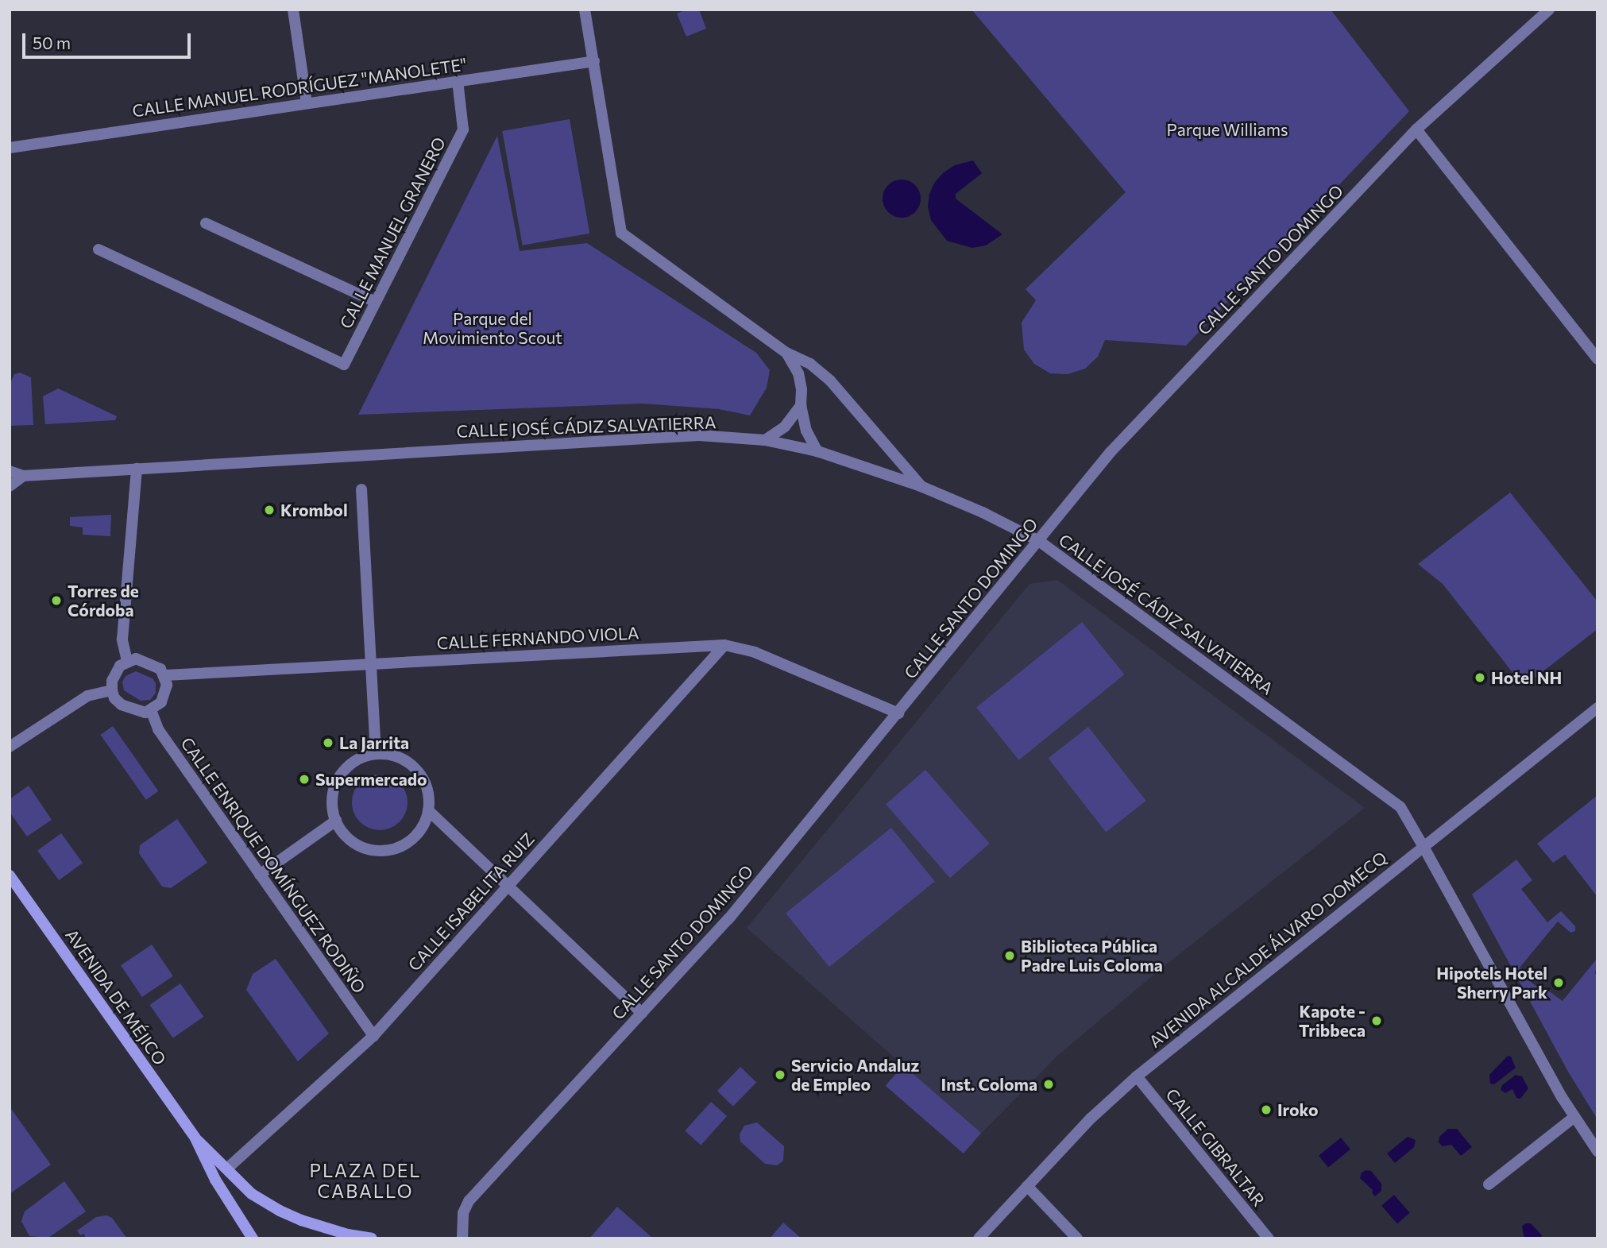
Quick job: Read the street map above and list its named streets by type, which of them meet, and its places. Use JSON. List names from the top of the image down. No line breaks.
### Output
{"streets":{"main road":["AVENIDA DE MÉJICO"],"street":["CALLE MANUEL RODRÍGUEZ \"MANOLETE\"","CALLE MANUEL GRANERO","CALLE SANTO DOMINGO","CALLE JOSÉ CÁDIZ SALVATIERRA","CALLE FERNANDO VIOLA","CALLE ENRIQUE DOMÍNGUEZ RODIÑO","CALLE ISABELITA RUIZ","AVENIDA ALCALDE ÁLVARO DOMECQ","CALLE GIBRALTAR"]},"crossings":[["CALLE MANUEL RODRÍGUEZ \"MANOLETE\"","CALLE MANUEL GRANERO"],["CALLE SANTO DOMINGO","CALLE JOSÉ CÁDIZ SALVATIERRA"],["CALLE SANTO DOMINGO","CALLE FERNANDO VIOLA"],["CALLE JOSÉ CÁDIZ SALVATIERRA","AVENIDA ALCALDE ÁLVARO DOMECQ"],["CALLE FERNANDO VIOLA","CALLE ENRIQUE DOMÍNGUEZ RODIÑO"],["CALLE FERNANDO VIOLA","CALLE ISABELITA RUIZ"],["CALLE ENRIQUE DOMÍNGUEZ RODIÑO","CALLE ISABELITA RUIZ"],["AVENIDA ALCALDE ÁLVARO DOMECQ","CALLE GIBRALTAR"]],"districts":["PLAZA DEL CABALLO"],"parks":["Parque Williams","Parque del Movimiento Scout"],"places":["Krombol","Torres de Córdoba","Hotel NH","La Jarrita","Supermercado","Biblioteca Pública Padre Luis Coloma","Hipotels Hotel Sherry Park","Kapote - Tribbeca","Servicio Andaluz de Empleo","Inst. Coloma","Iroko"],"scale_bar":"50 m"}
